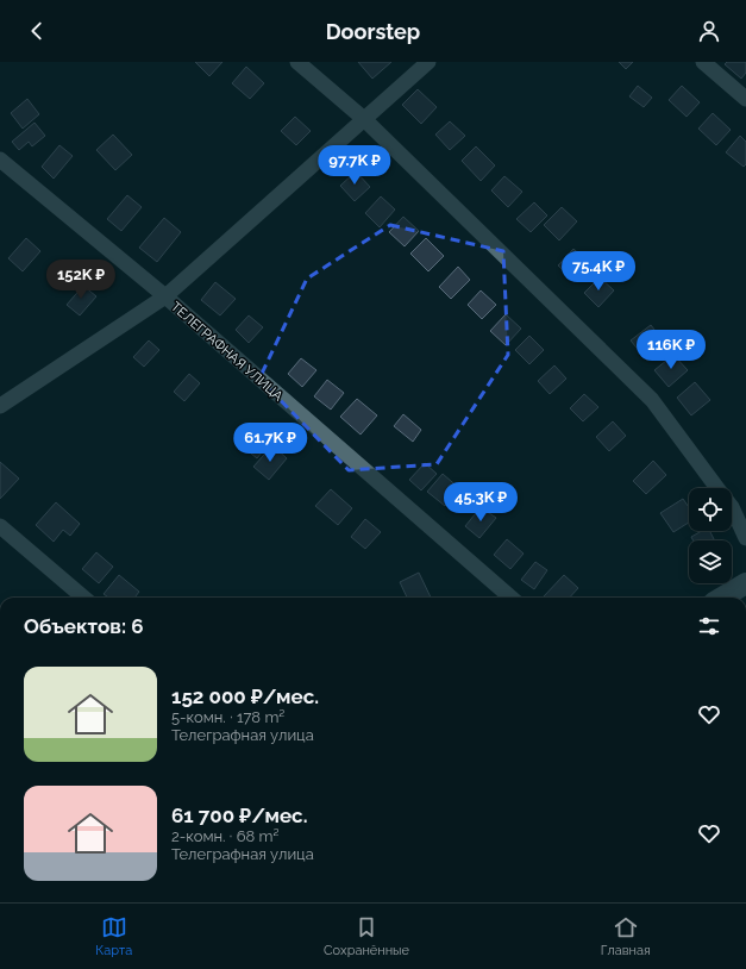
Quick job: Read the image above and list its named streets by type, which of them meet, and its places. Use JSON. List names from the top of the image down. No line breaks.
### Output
{"streets":{"street":["ТЕЛЕГРАФНАЯ УЛИЦА"]},"page":{"header":"Doorstep","price":["97.7K ₽","75.4K ₽","152K ₽","116K ₽","61.7K ₽","45.3K ₽"],"heading":"Объектов: 6","list":[{"name":"152 000 ₽/мес.","note":"5-комн. · 178 m² · Телеграфная улица"},{"name":"61 700 ₽/мес.","note":"2-комн. · 68 m² · Телеграфная улица"}],"tabs":["Карта","Сохранённые","Главная"]}}
